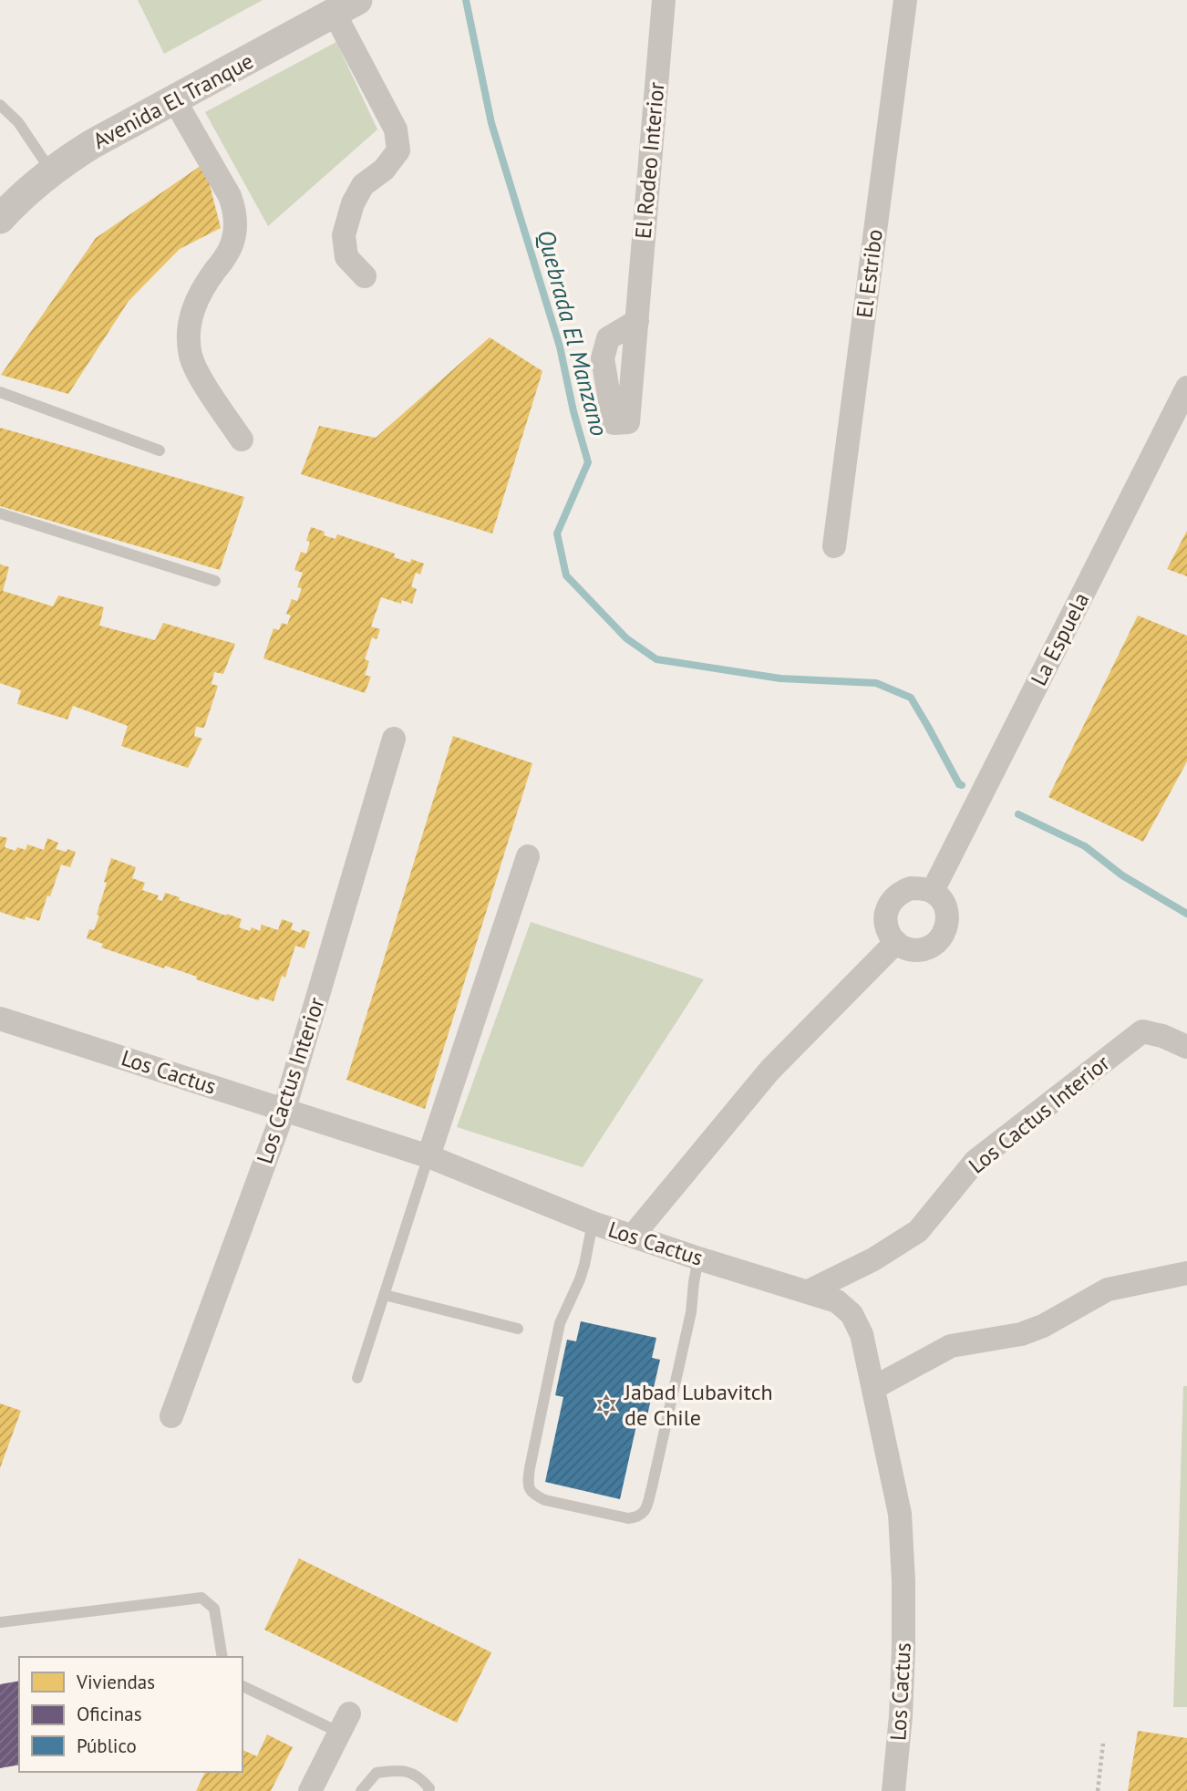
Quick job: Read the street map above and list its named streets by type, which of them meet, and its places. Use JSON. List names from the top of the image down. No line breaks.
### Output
{"streets":{"street":["Avenida El Tranque","El Rodeo Interior","El Estribo","La Espuela","Los Cactus","Los Cactus Interior"]},"crossings":[["Los Cactus","Los Cactus Interior"]],"water":["Quebrada El Manzano"],"places":{"synagogue":["Jabad Lubavitch de Chile"]},"legend":["Viviendas","Oficinas","Público"]}
